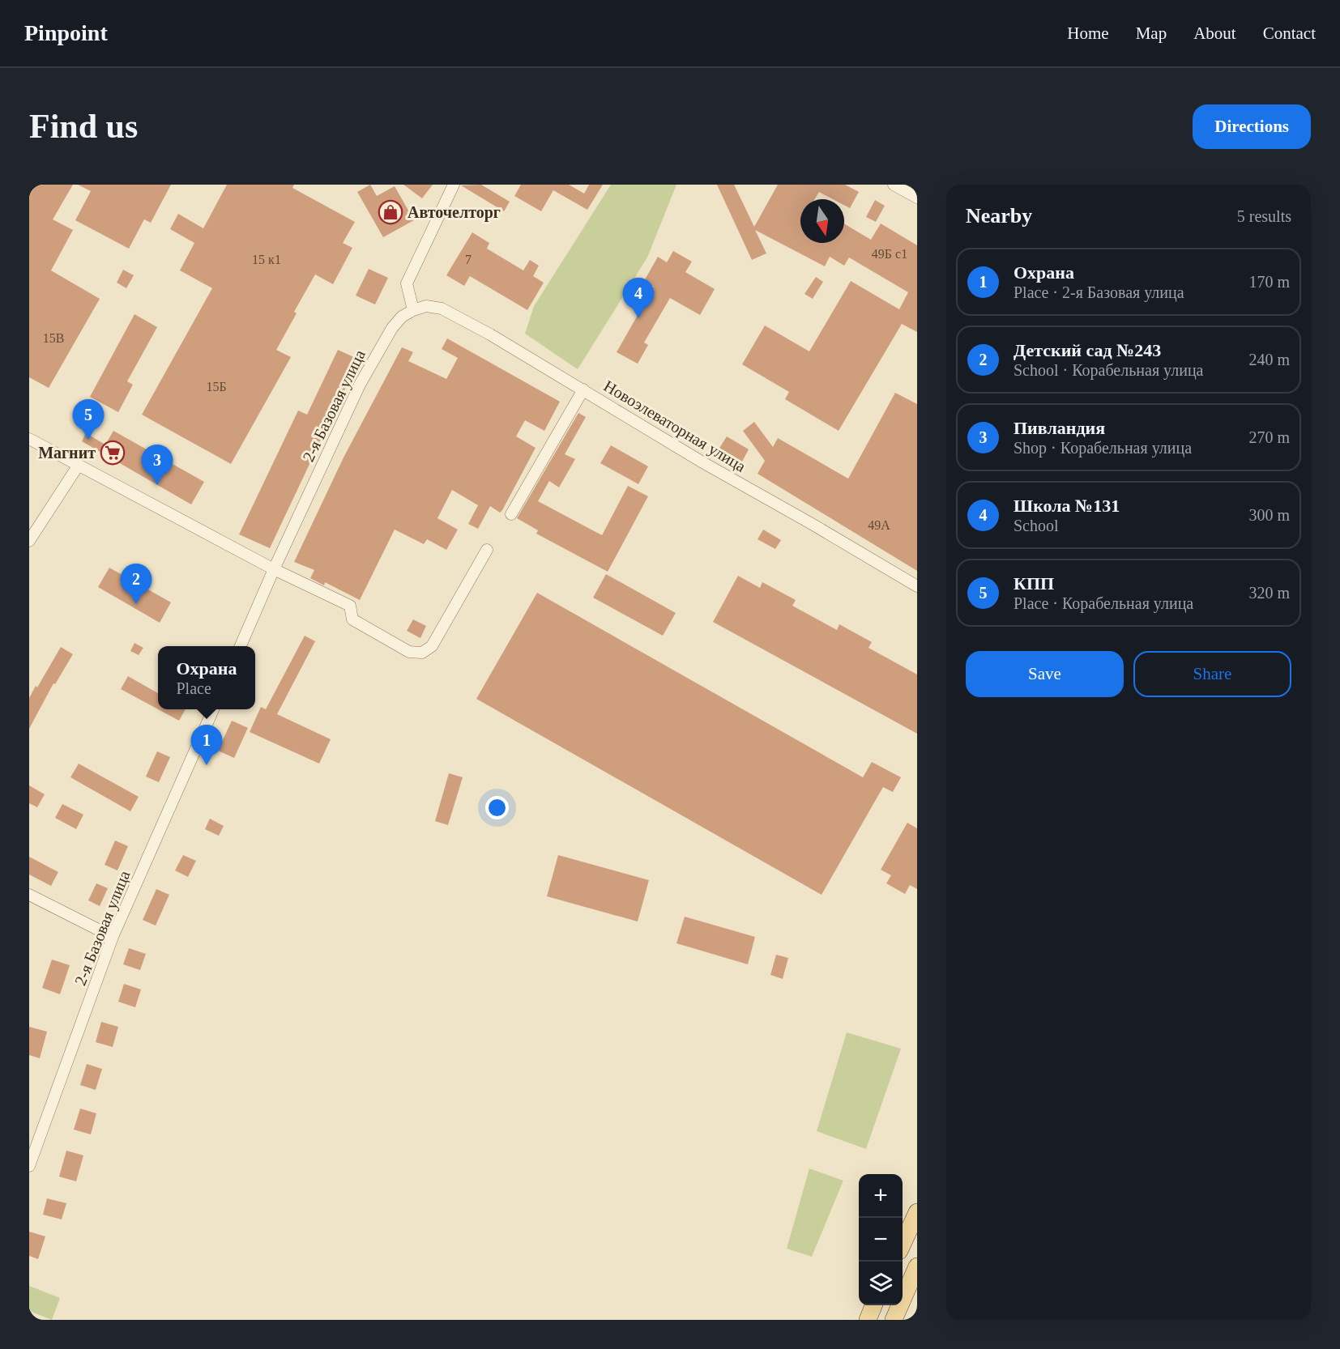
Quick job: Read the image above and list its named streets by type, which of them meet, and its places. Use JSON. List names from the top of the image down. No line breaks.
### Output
{"streets":{"street":["2-я Базовая улица","Новоэлеваторная улица"]},"crossings":[["2-я Базовая улица","Новоэлеваторная улица"]],"places":{"shop":["Авточелторг"],"supermarket":["Магнит"]},"house_numbers":["49Б с1","15 к1","7","15В","15Б","49А"],"north":"bottom","page":{"header":"Pinpoint","nav":["Home","Map","About","Contact"],"buttons":["Directions",["Save","Share"]],"title":"Find us","heading":["Nearby","5 results"],"list":[{"mark":"1","name":"Охрана","note":"Place · 2-я Базовая улица","value":"170 m"},{"mark":"2","name":"Детский сад №243","note":"School · Корабельная улица","value":"240 m"},{"mark":"3","name":"Пивландия","note":"Shop · Корабельная улица","value":"270 m"},{"mark":"4","name":"Школа №131","note":"School","value":"300 m"},{"mark":"5","name":"КПП","note":"Place · Корабельная улица","value":"320 m"}],"pins":["4","5","3","2","1"],"popup":["Охрана","Place"],"map_buttons":["+","−"]}}
